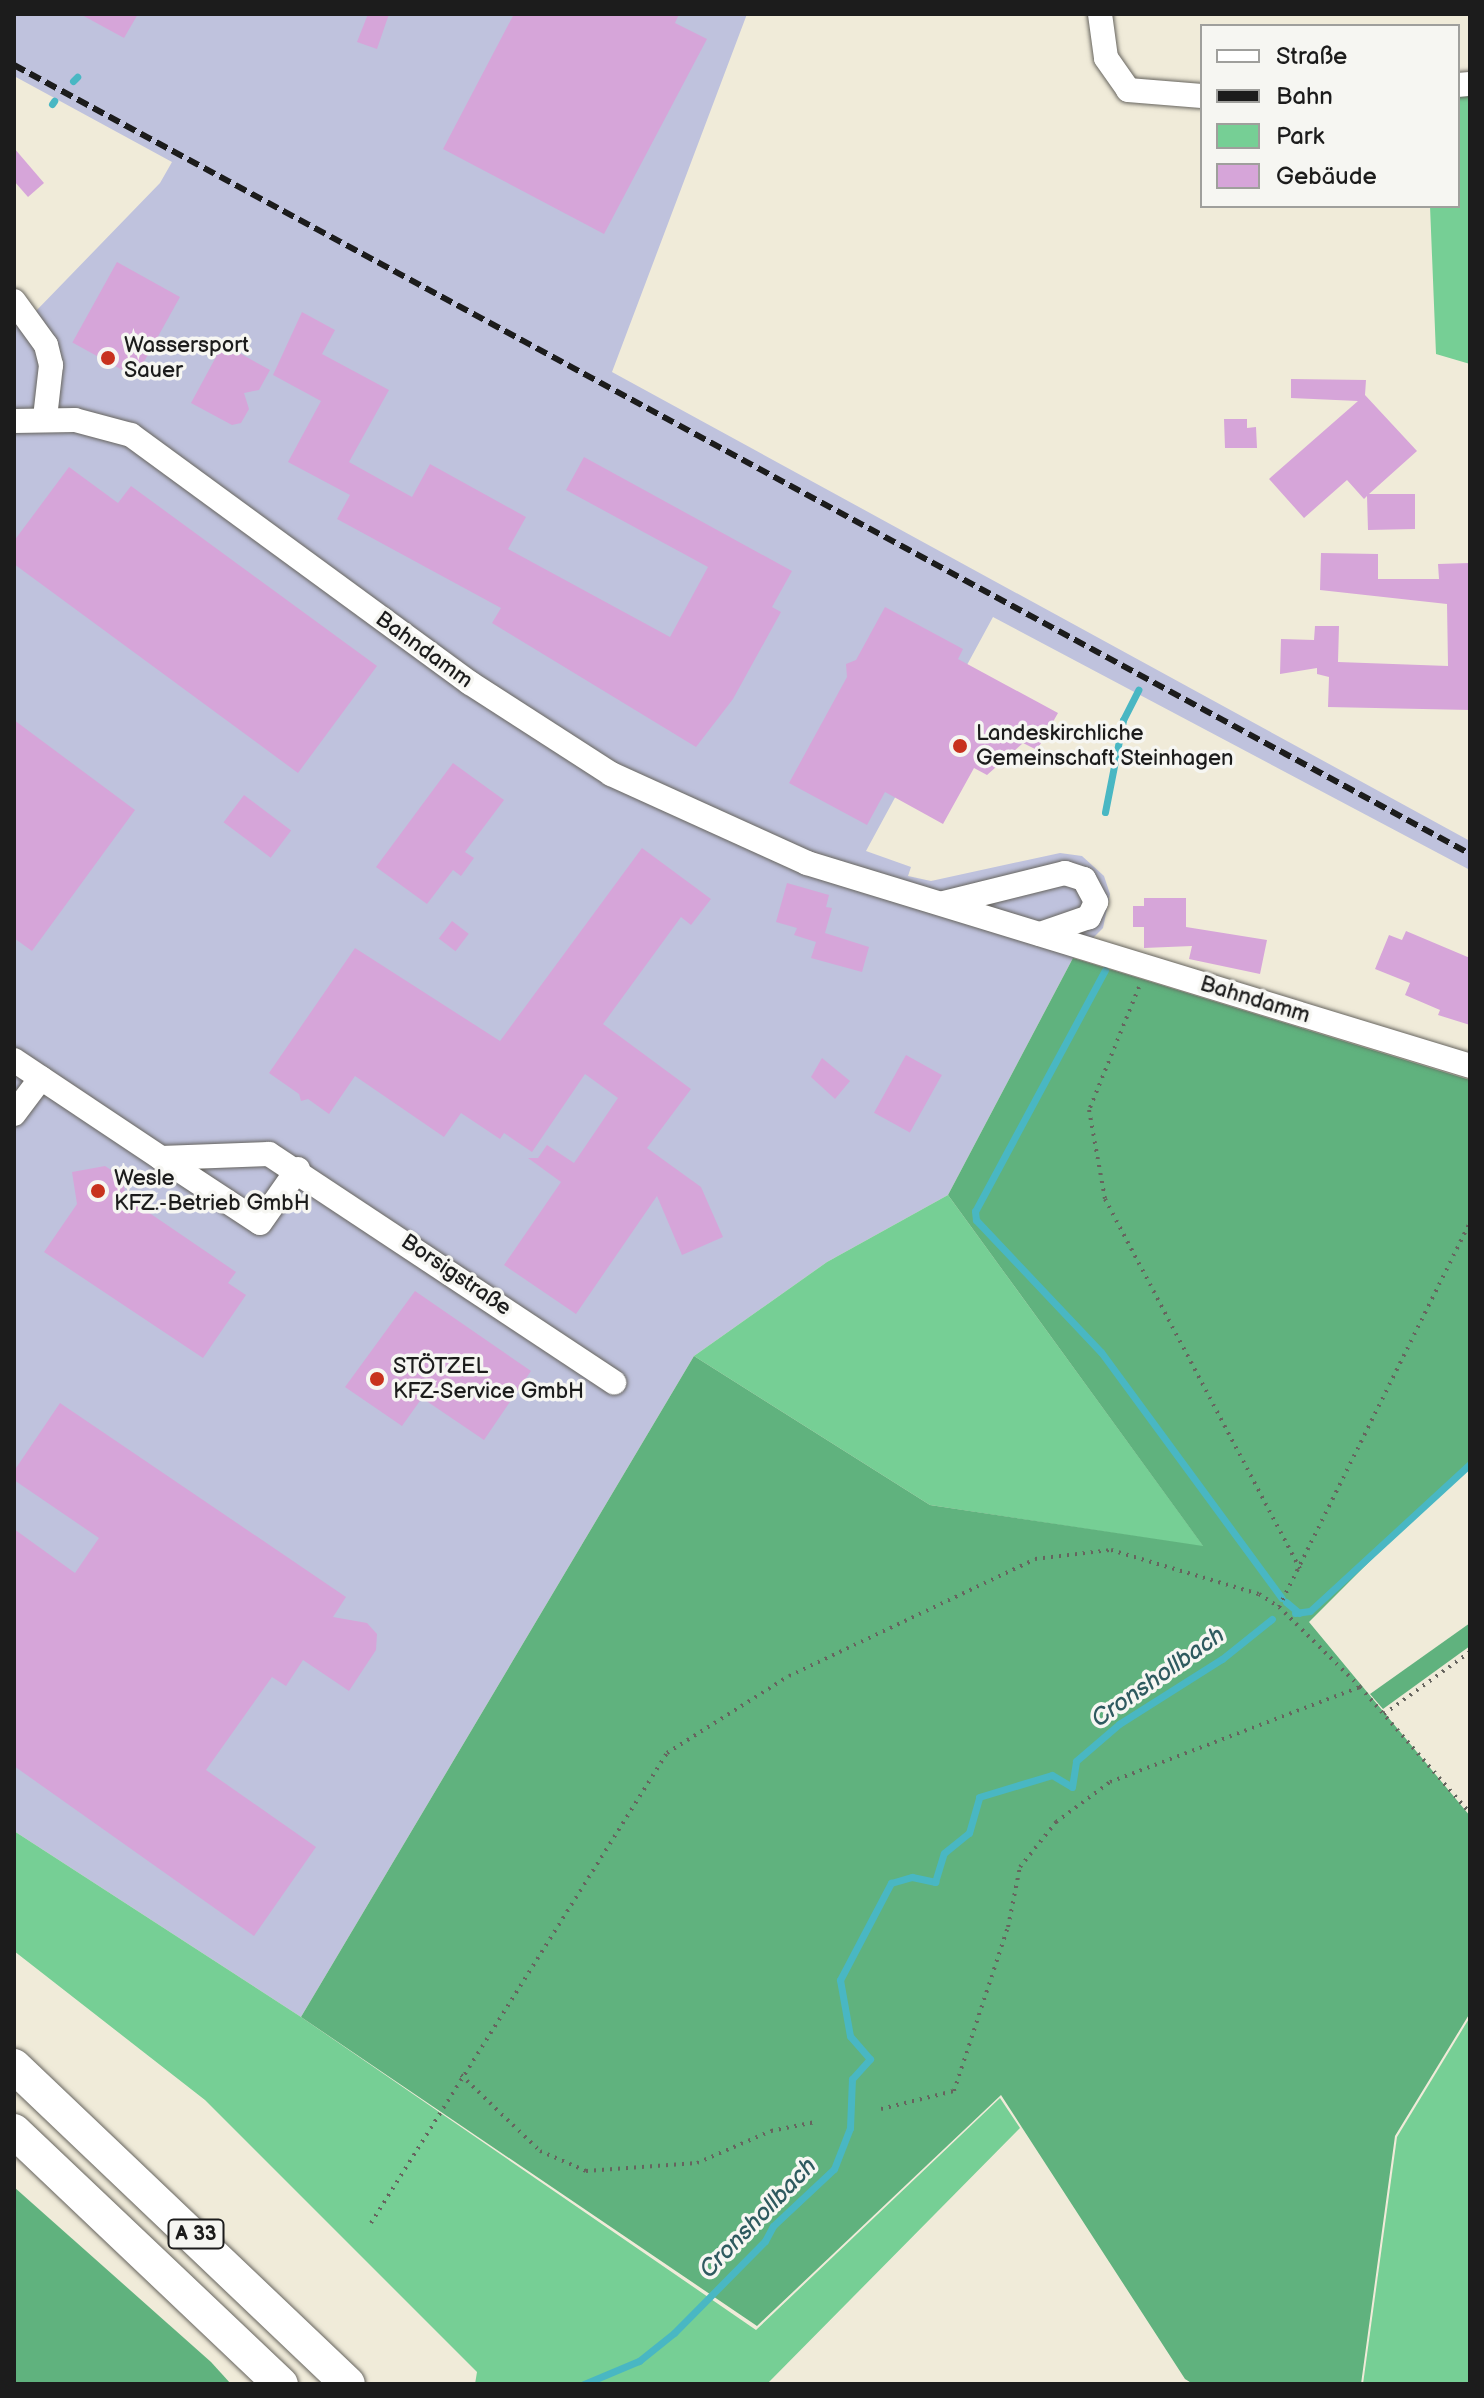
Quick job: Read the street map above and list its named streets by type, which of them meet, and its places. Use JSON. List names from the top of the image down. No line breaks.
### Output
{"streets":{"highway":["A 33"],"street":["Bahndamm","Borsigstraße"]},"water":["Cronshollbach"],"places":["Wassersport Sauer","Landeskirchliche Gemeinschaft Steinhagen","Wesle KFZ.-Betrieb GmbH","STÖTZEL KFZ-Service GmbH"],"legend":["Straße","Bahn","Park","Gebäude"]}
